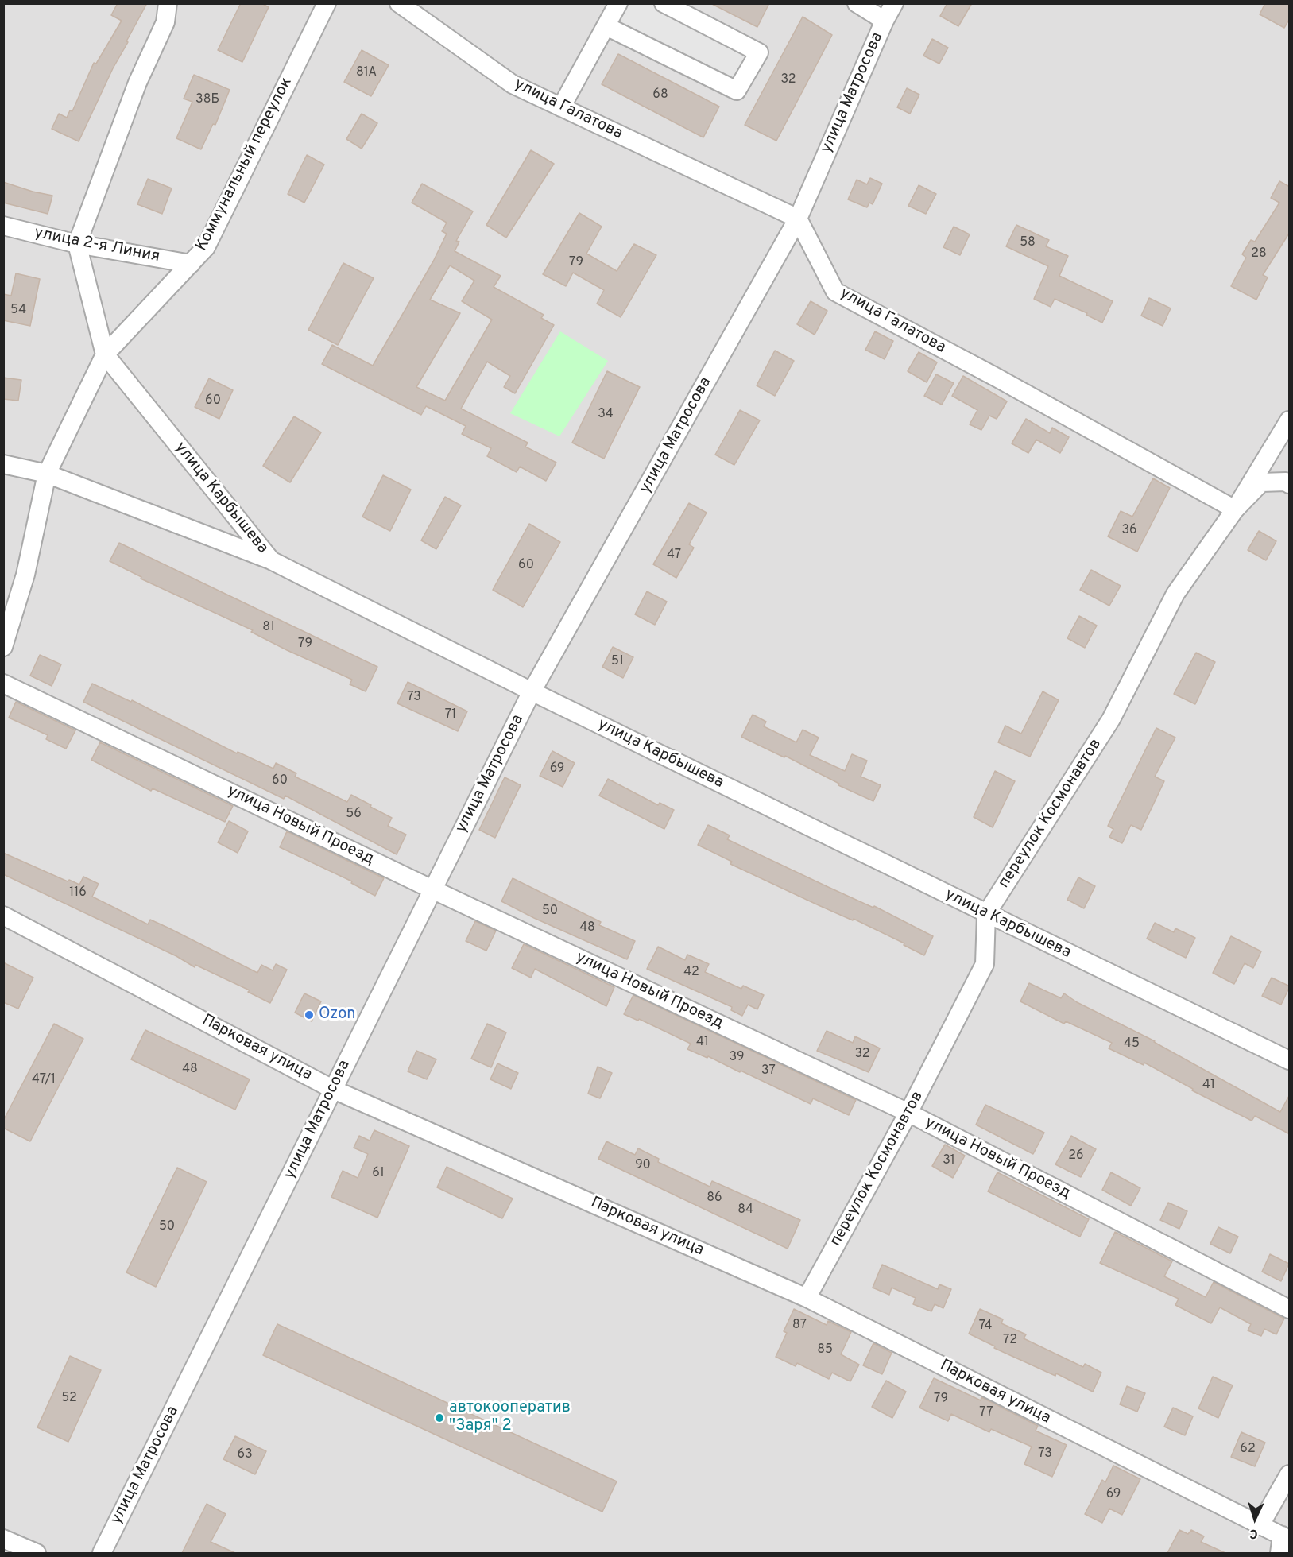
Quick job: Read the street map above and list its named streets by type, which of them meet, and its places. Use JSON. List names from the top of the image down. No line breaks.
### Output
{"streets":{"street":["улица Матросова","улица Галатова","Коммунальный переулок","улица 2-я Линия","улица Карбышева","переулок Космонавтов","улица Новый Проезд","Парковая улица"]},"crossings":[["улица Матросова","улица Галатова"],["улица Матросова","улица Карбышева"],["улица Матросова","улица Новый Проезд"],["улица Матросова","Парковая улица"],["улица Галатова","переулок Космонавтов"],["Коммунальный переулок","улица 2-я Линия"],["Коммунальный переулок","улица Карбышева"],["улица Карбышева","переулок Космонавтов"],["переулок Космонавтов","улица Новый Проезд"],["переулок Космонавтов","Парковая улица"]],"places":["Ozon","автокооператив \"Заря\" 2"],"house_numbers":["81А","32","68","38Б","58","28","79","54","60","34","36","47","60","81","79","51","73","71","69","60","56","116","50","48","42","41","45","32","39","48","37","47/1","41","26","31","90","61","86","84","50","87","74","72","85","52","79","77","62","73","63","69"],"north":"bottom"}
